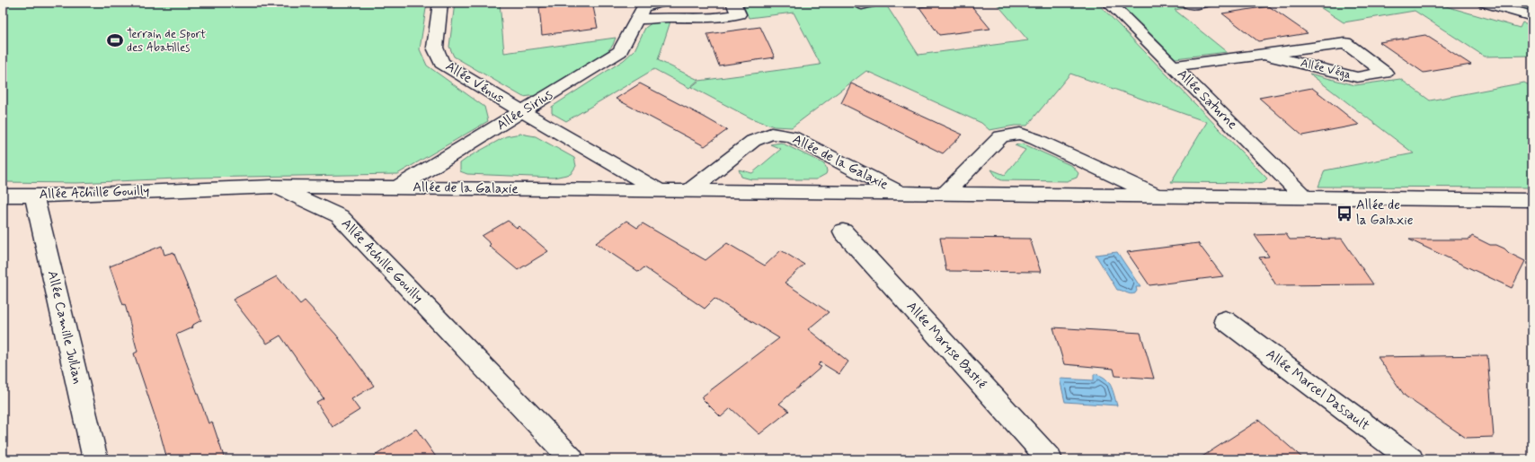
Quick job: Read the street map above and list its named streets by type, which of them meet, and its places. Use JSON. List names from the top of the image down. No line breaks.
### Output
{"streets":{"street":["Allée Véga","Allée Vénus","Allée Saturne","Allée Sirius","Allée de la Galaxie","Allée Achille Gouilly","Allée Camille Jullian","Allée Maryse Bastié","Allée Marcel Dassault"]},"crossings":[["Allée Véga","Allée Saturne"],["Allée Vénus","Allée Sirius"],["Allée Vénus","Allée de la Galaxie"],["Allée Saturne","Allée de la Galaxie"],["Allée Sirius","Allée de la Galaxie"],["Allée de la Galaxie","Allée Achille Gouilly"],["Allée Achille Gouilly","Allée Camille Jullian"]],"places":{"sports":["Terrain de Sport des Abatilles"],"bus stop":["Allée de la Galaxie"]}}
